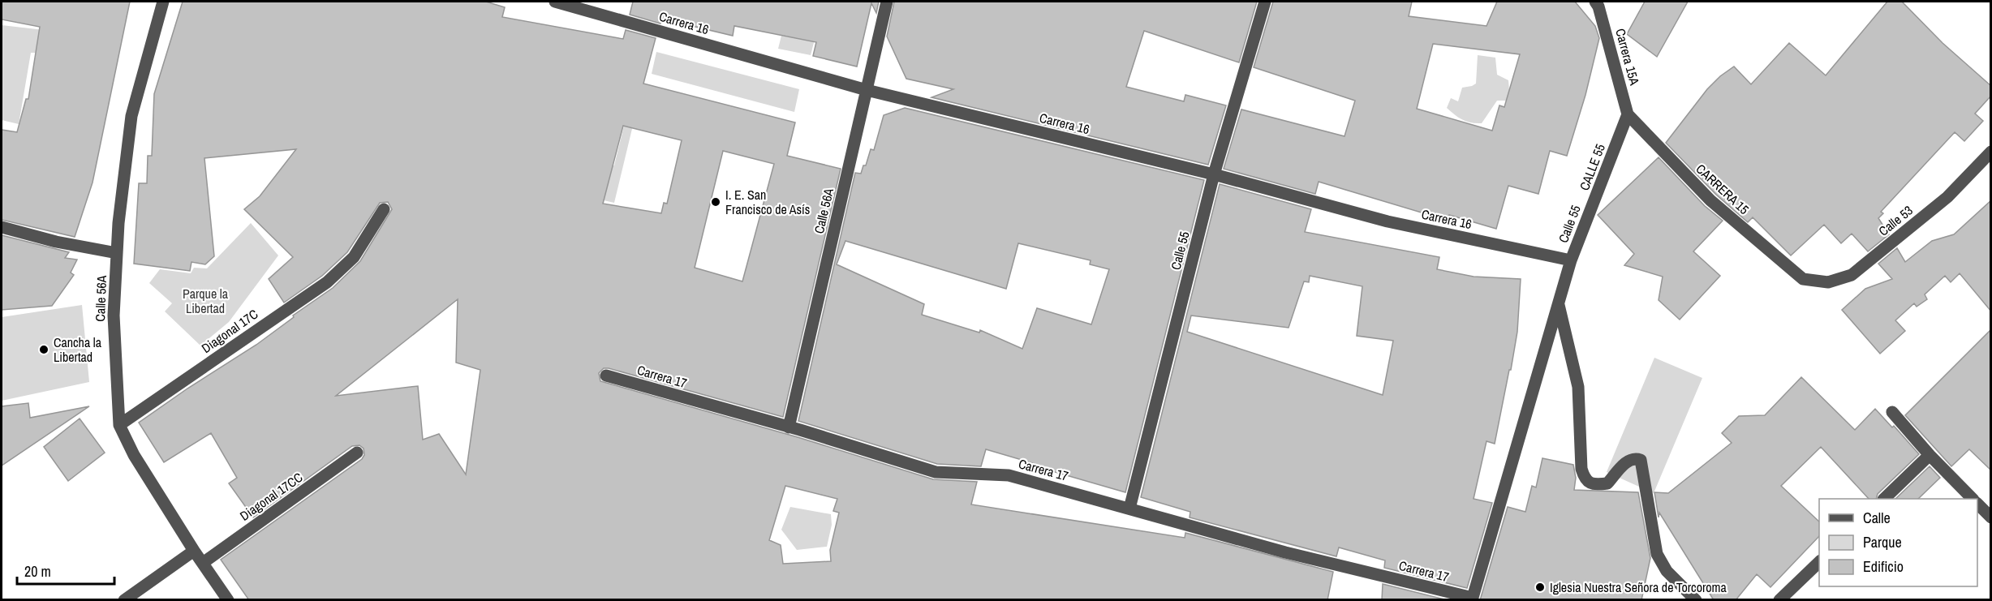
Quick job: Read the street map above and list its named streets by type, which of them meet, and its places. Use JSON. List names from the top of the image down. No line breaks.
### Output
{"streets":{"street":["Carrera 16","CALLE 55","CARRERA 15","Calle 56A","Calle 53","Calle 55","Diagonal 17C","Carrera 17","Diagonal 17CC"]},"crossings":[["Carrera 16","CALLE 55"],["Carrera 16","Calle 56A"],["Carrera 16","Calle 55"],["CALLE 55","CARRERA 15"],["CALLE 55","Calle 55"],["CARRERA 15","Calle 53"],["Calle 56A","Diagonal 17C"],["Calle 56A","Carrera 17"],["Calle 56A","Diagonal 17CC"],["Calle 55","Carrera 17"]],"parks":["Parque la Libertad"],"places":["I. E. San Francisco de Asís","Cancha la Libertad","Iglesia Nuestra Señora de Torcoroma"],"legend":["Calle","Parque","Edificio"],"scale_bar":"20 m"}
